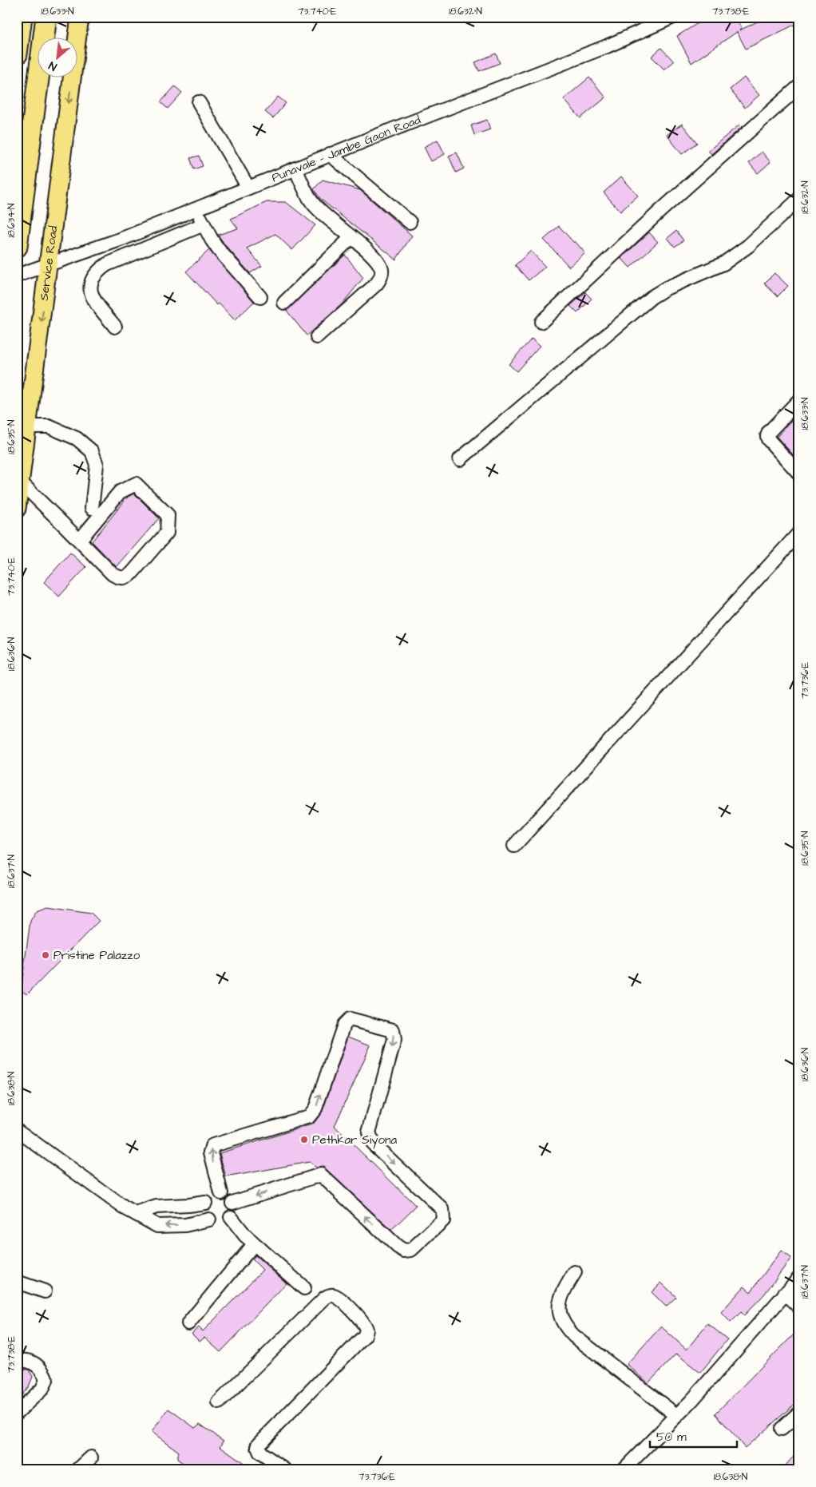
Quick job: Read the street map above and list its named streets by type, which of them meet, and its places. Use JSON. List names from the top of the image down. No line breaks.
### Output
{"streets":{"main road":["Service Road"],"street":["Punavale - Jambe Gaon Road"]},"crossings":[["Punavale - Jambe Gaon Road","Service Road"]],"one_way":["Service Road"],"places":["Pristine Palazzo","Pethkar Siyona"],"scale_bar":"50 m","north":"bottom left","coordinates":["18.633°N","73.740°E","18.632°N","73.738°E","18.634°N","18.635°N","18.636°N","73.736°E","18.637°N","18.638°N"]}
